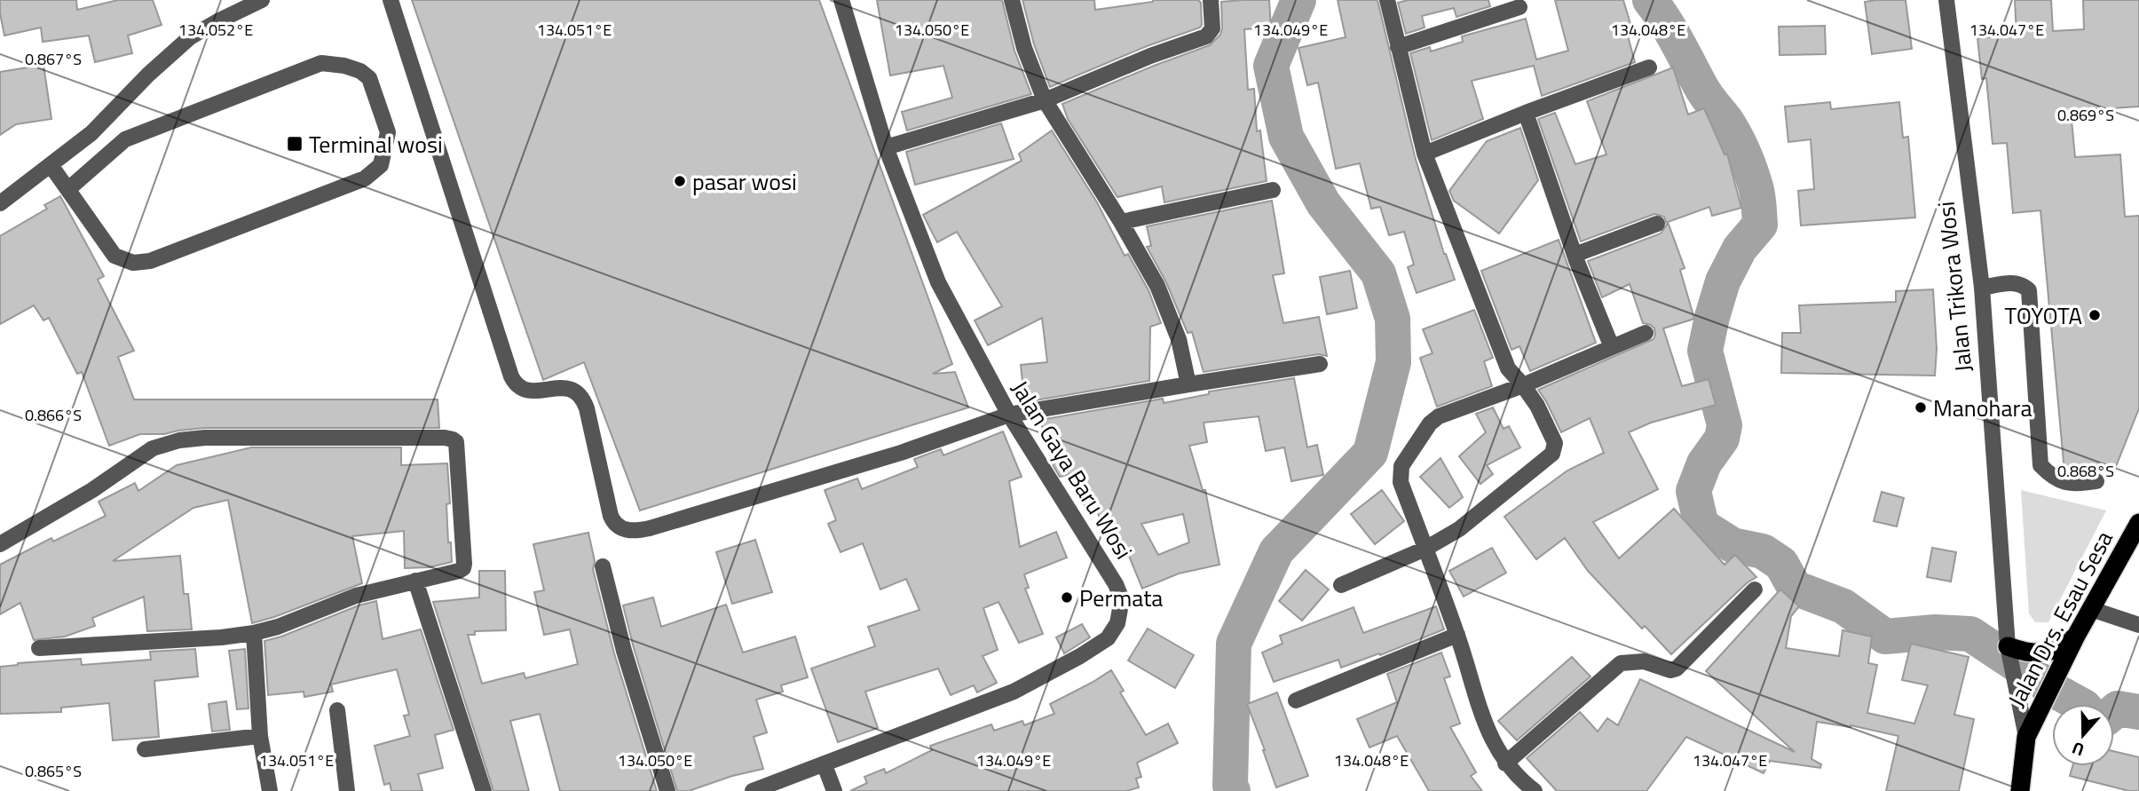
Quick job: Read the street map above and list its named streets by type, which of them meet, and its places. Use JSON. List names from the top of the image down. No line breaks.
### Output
{"streets":{"highway":["Jalan Trikora Wosi","Jalan Drs. Esau Sesa"],"street":["Jalan Gaya Baru Wosi"]},"crossings":[["Jalan Trikora Wosi","Jalan Drs. Esau Sesa"]],"places":{"transit":["Terminal wosi"],"other":["pasar wosi","TOYOTA","Manohara","Permata"]},"north":"bottom","coordinates":["134.052°E","134.051°E","134.050°E","134.049°E","134.048°E","134.047°E","0.867°S","0.869°S","0.866°S","0.868°S","0.865°S"]}
